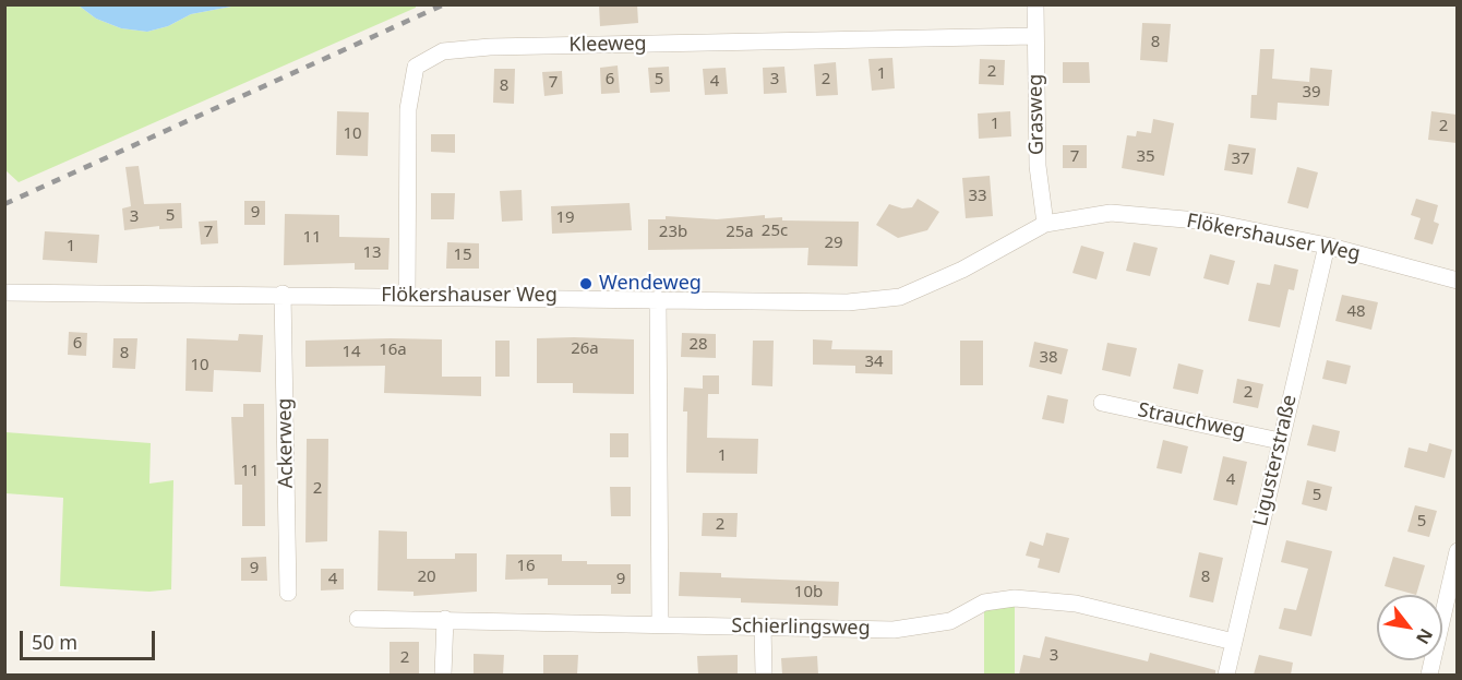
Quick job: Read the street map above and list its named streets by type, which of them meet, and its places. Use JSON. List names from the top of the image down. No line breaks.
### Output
{"streets":{"street":["Kleeweg","Grasweg","Flökershauser Weg","Strauchweg","Ackerweg","Ligusterstraße","Schierlingsweg"]},"crossings":[["Kleeweg","Grasweg"],["Kleeweg","Flökershauser Weg"],["Grasweg","Flökershauser Weg"],["Flökershauser Weg","Ackerweg"],["Flökershauser Weg","Ligusterstraße"],["Strauchweg","Ligusterstraße"],["Ligusterstraße","Schierlingsweg"]],"places":["Wendeweg"],"house_numbers":["8","2","1","6","5","3","2","4","7","8","39","1","2","10","7","35","37","33","9","5","3","19","25c","7","23b","25a","11","29","1","13","15","48","6","28","26a","16a","14","8","38","34","10","2","1","11","4","2","5","5","2","16","9","20","8","4","9","10b","3","2"],"scale_bar":"50 m","north":"bottom right"}
